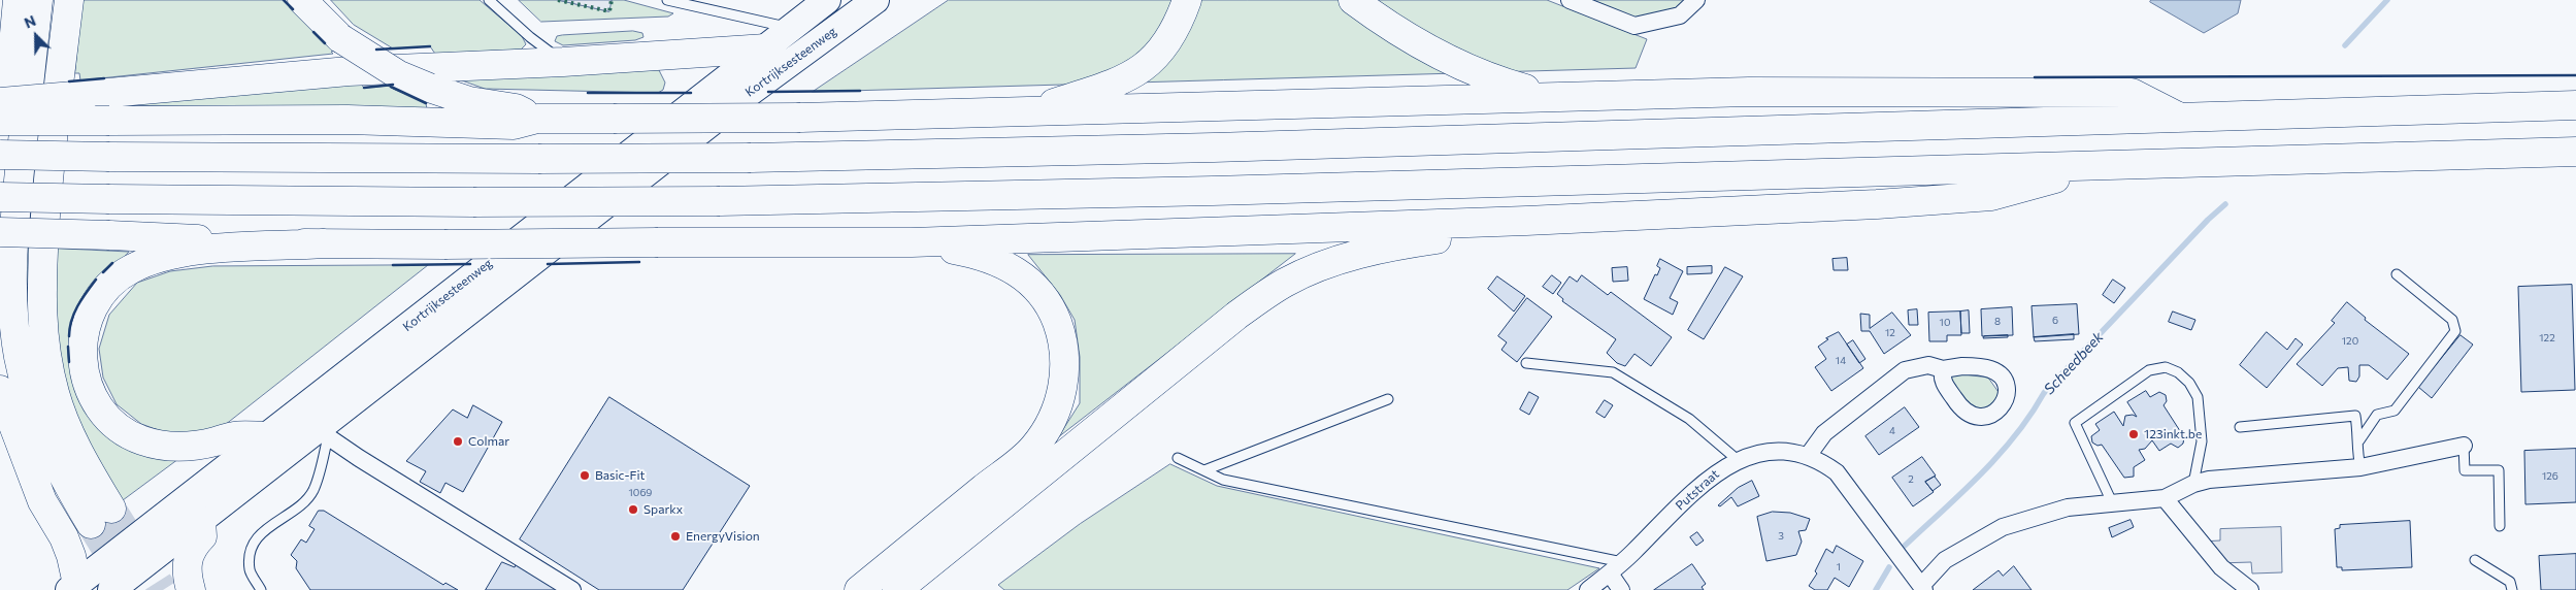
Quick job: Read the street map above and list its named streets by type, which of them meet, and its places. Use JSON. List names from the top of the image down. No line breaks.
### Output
{"streets":{"main road":["Kortrijksesteenweg"],"street":["Putstraat"]},"water":["Scheedbeek"],"places":["123inkt.be","Colmar","Basic-Fit","Sparkx","EnergyVision"],"house_numbers":["6","8","10","12","122","120","14","4","126","2","1069","3","1"],"north":"top left"}
